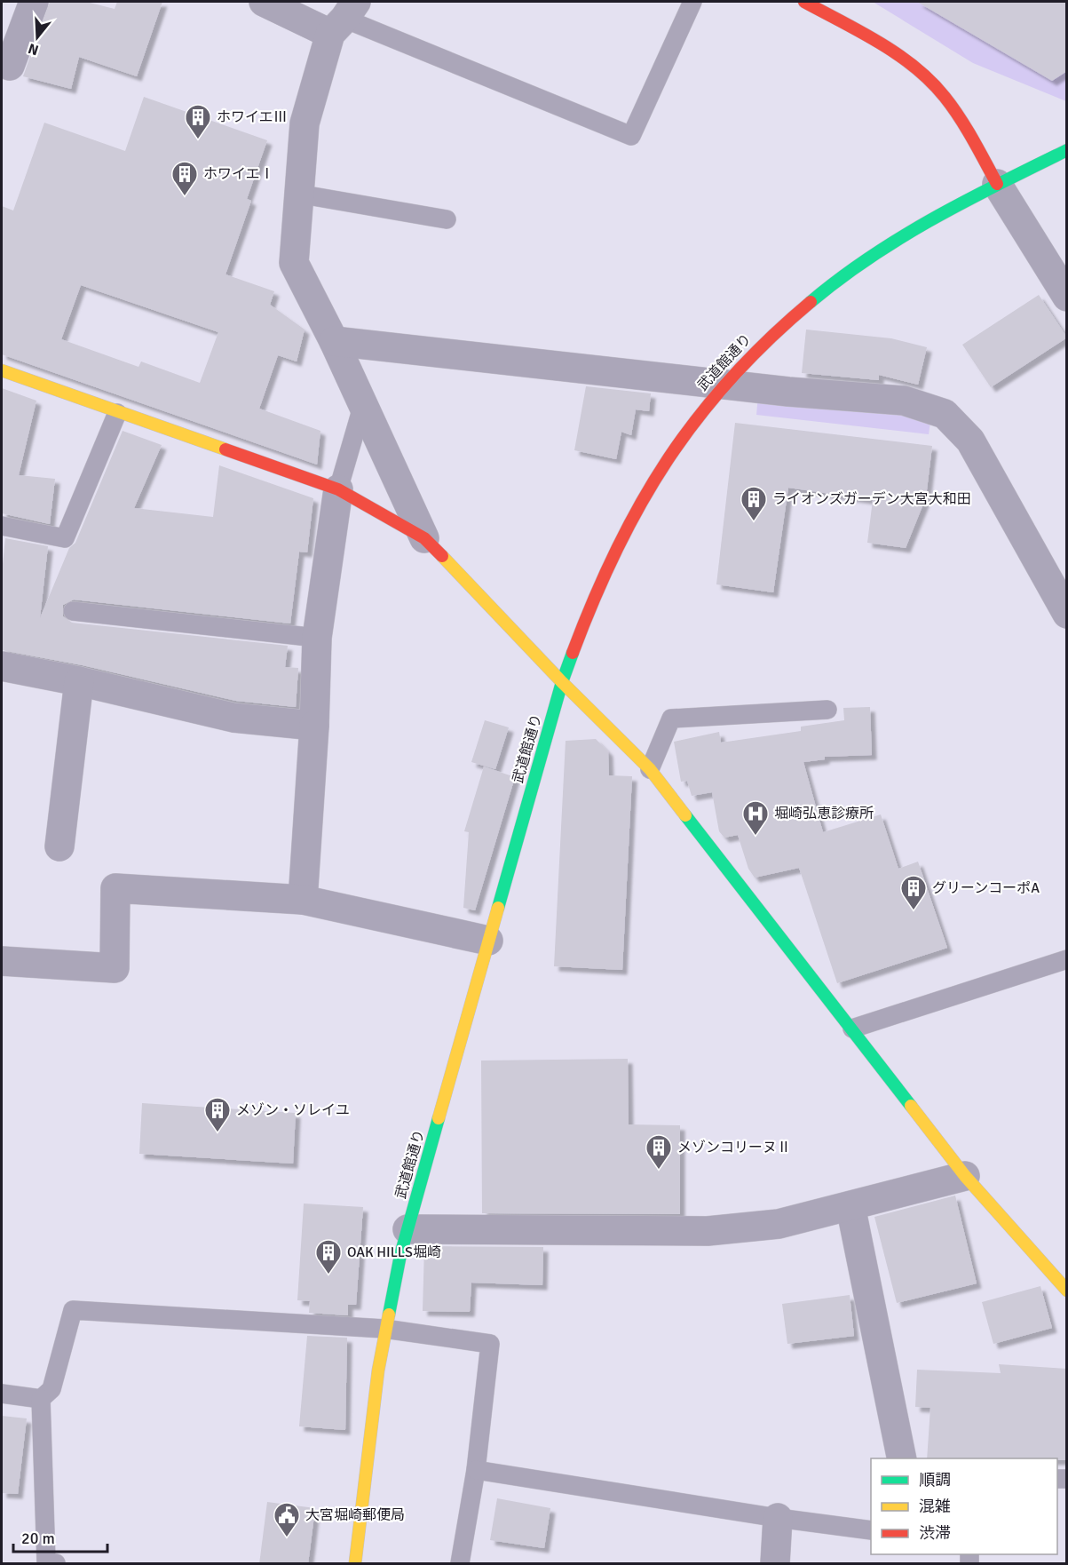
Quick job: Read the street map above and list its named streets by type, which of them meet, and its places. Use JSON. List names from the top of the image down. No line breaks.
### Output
{"streets":{"street":["武道館通り"]},"places":{"building":["ホワイエⅢ","ホワイエⅠ","ライオンズガーデン大宮大和田","グリーンコーポA","メゾン・ソレイユ","メゾンコリーヌⅡ","OAK HILLS堀崎"],"hospital":["堀崎弘恵診療所"],"public building":["大宮堀崎郵便局"]},"legend":["順調","混雑","渋滞"],"scale_bar":"20 m","north":"bottom"}
